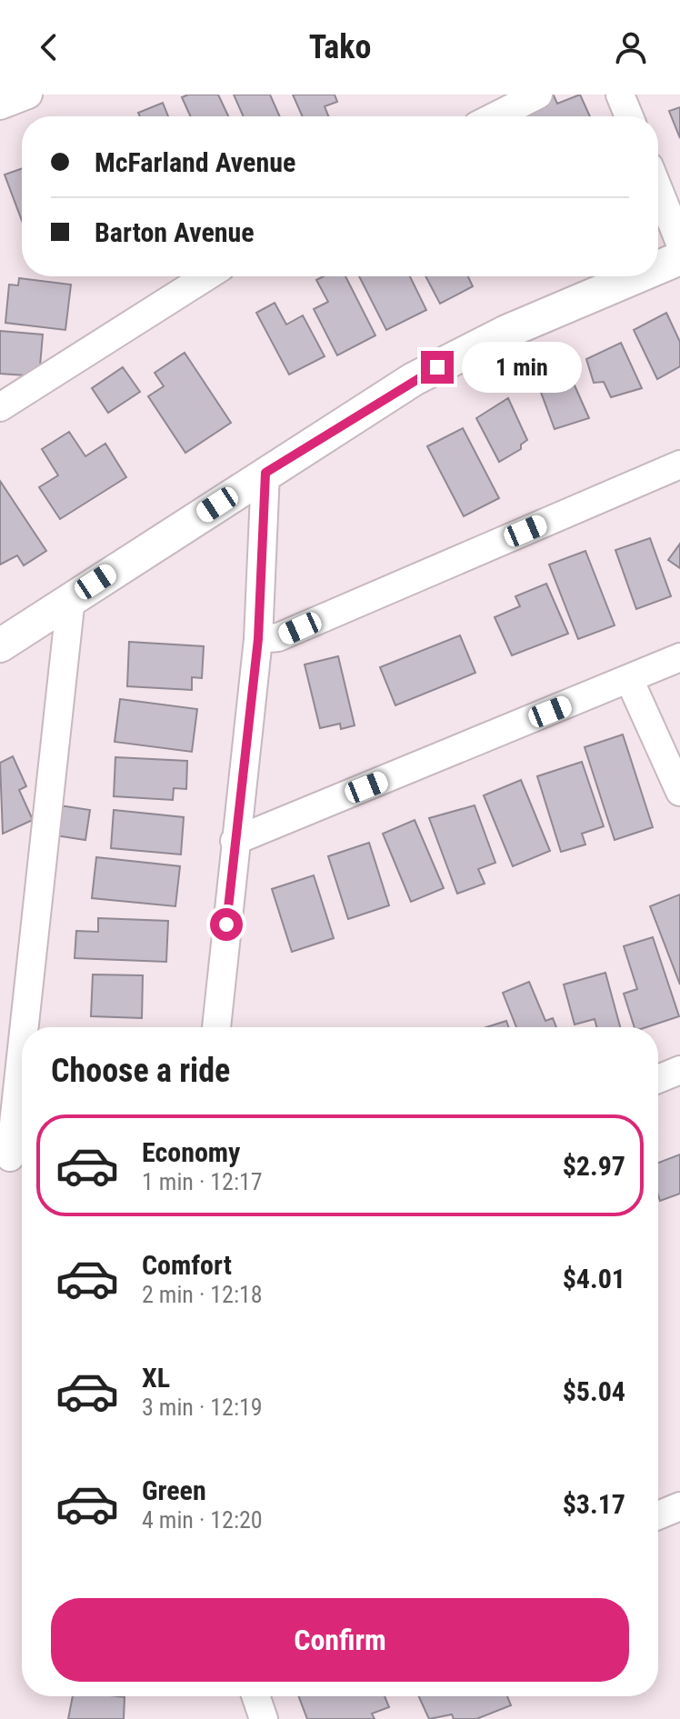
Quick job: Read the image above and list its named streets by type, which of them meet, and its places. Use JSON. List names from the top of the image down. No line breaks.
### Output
{"page":{"header":"Tako","banner":["McFarland Avenue","Barton Avenue"],"bubble":"1 min","heading":"Choose a ride","list":[{"name":"Economy","note":"1 min · 12:17","value":"$2.97"},{"name":"Comfort","note":"2 min · 12:18","value":"$4.01"},{"name":"XL","note":"3 min · 12:19","value":"$5.04"},{"name":"Green","note":"4 min · 12:20","value":"$3.17"}],"buttons":"Confirm"}}
